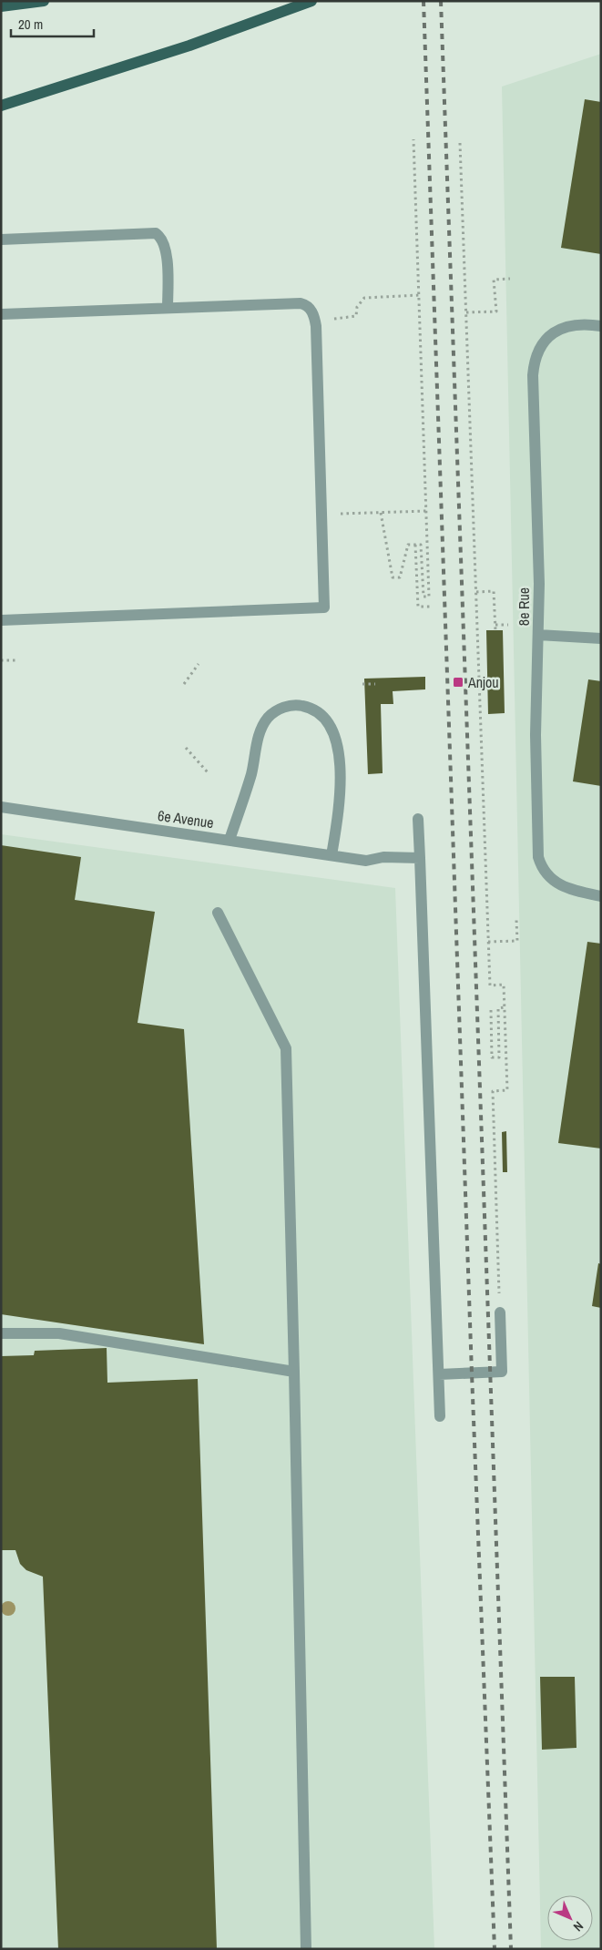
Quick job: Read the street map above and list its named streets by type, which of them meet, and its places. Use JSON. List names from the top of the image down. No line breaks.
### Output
{"streets":{"street":["8e Rue","6e Avenue"]},"places":{"transit":["Anjou"]},"scale_bar":"20 m","north":"bottom right"}
